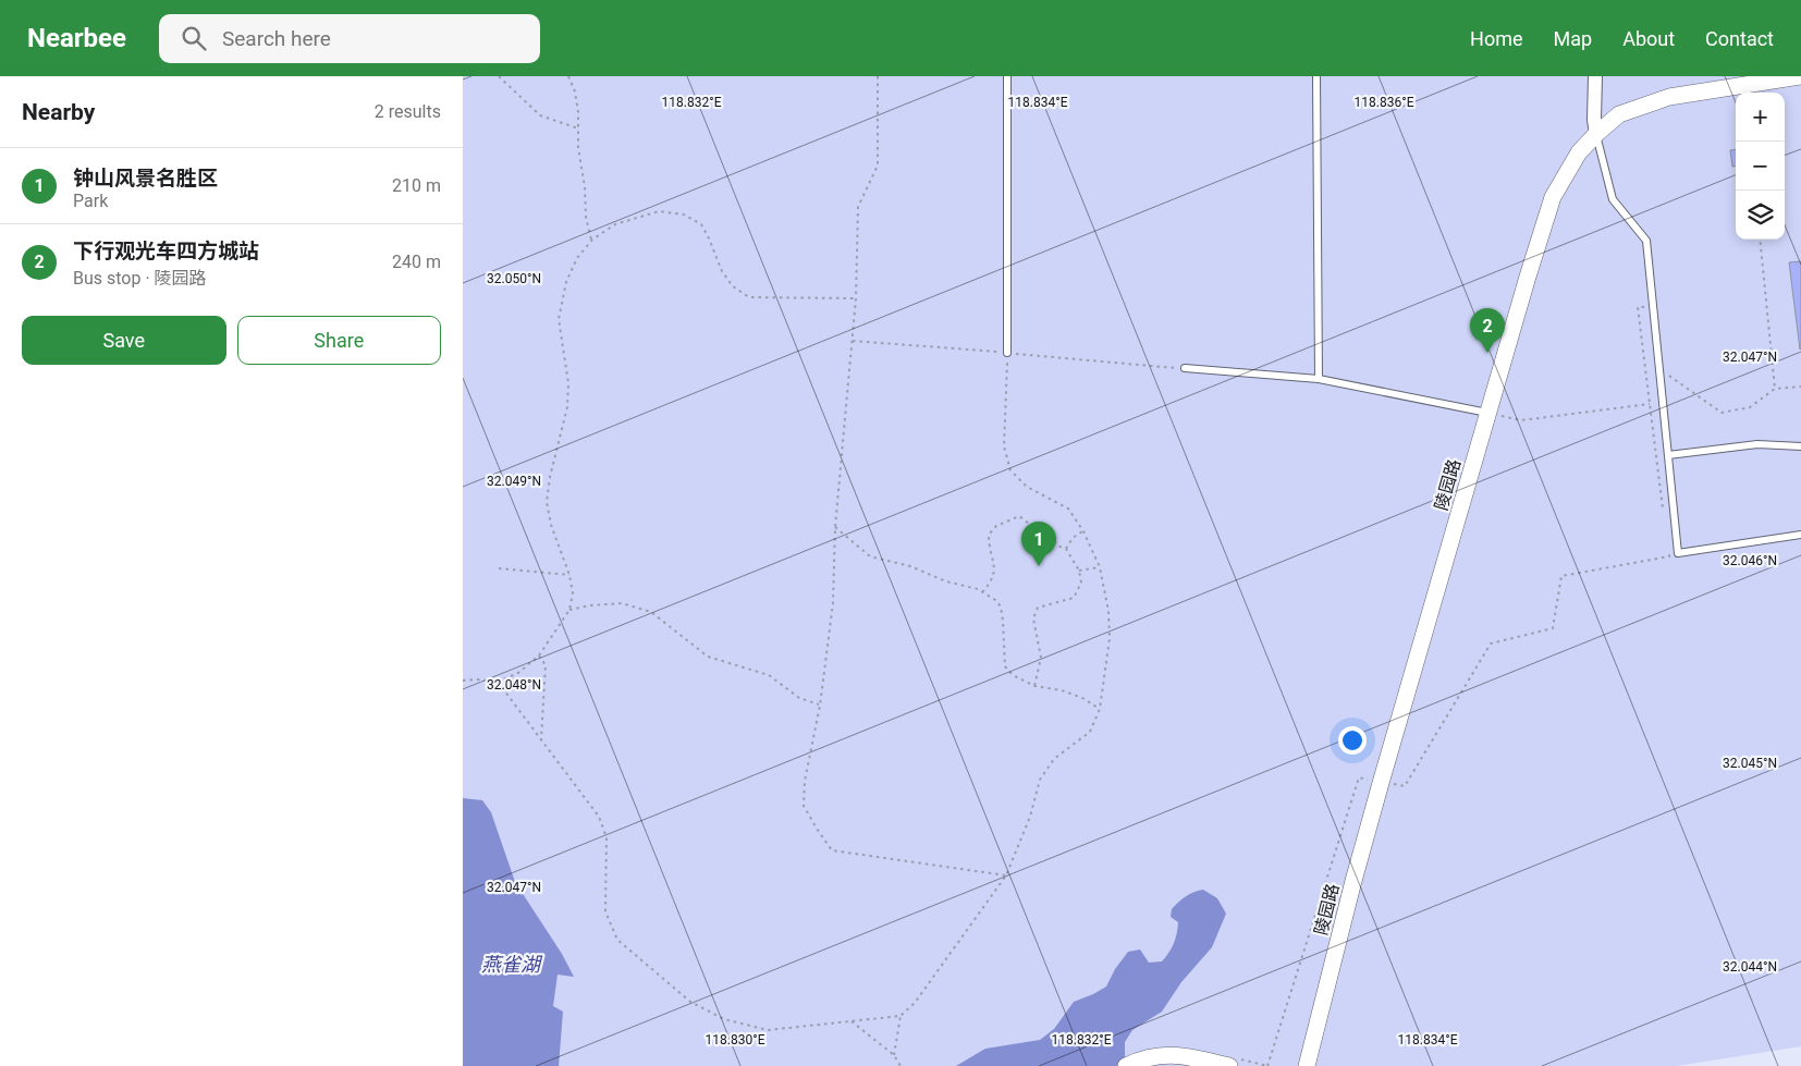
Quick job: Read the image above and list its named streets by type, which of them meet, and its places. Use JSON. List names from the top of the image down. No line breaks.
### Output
{"streets":{"street":["陵园路"]},"water":["燕雀湖"],"page":{"header":"Nearbee","search":"Search here","nav":["Home","Map","About","Contact"],"heading":["Nearby","2 results"],"map_buttons":["+","−"],"list":[{"mark":"1","name":"钟山风景名胜区","note":"Park","value":"210 m"},{"mark":"2","name":"下行观光车四方城站","note":"Bus stop · 陵园路","value":"240 m"}],"buttons":["Save","Share"],"pins":["2","1"]},"coordinates":["118.832°E","118.834°E","118.836°E","32.050°N","32.047°N","32.049°N","32.046°N","32.048°N","32.045°N","32.044°N","118.830°E"]}
